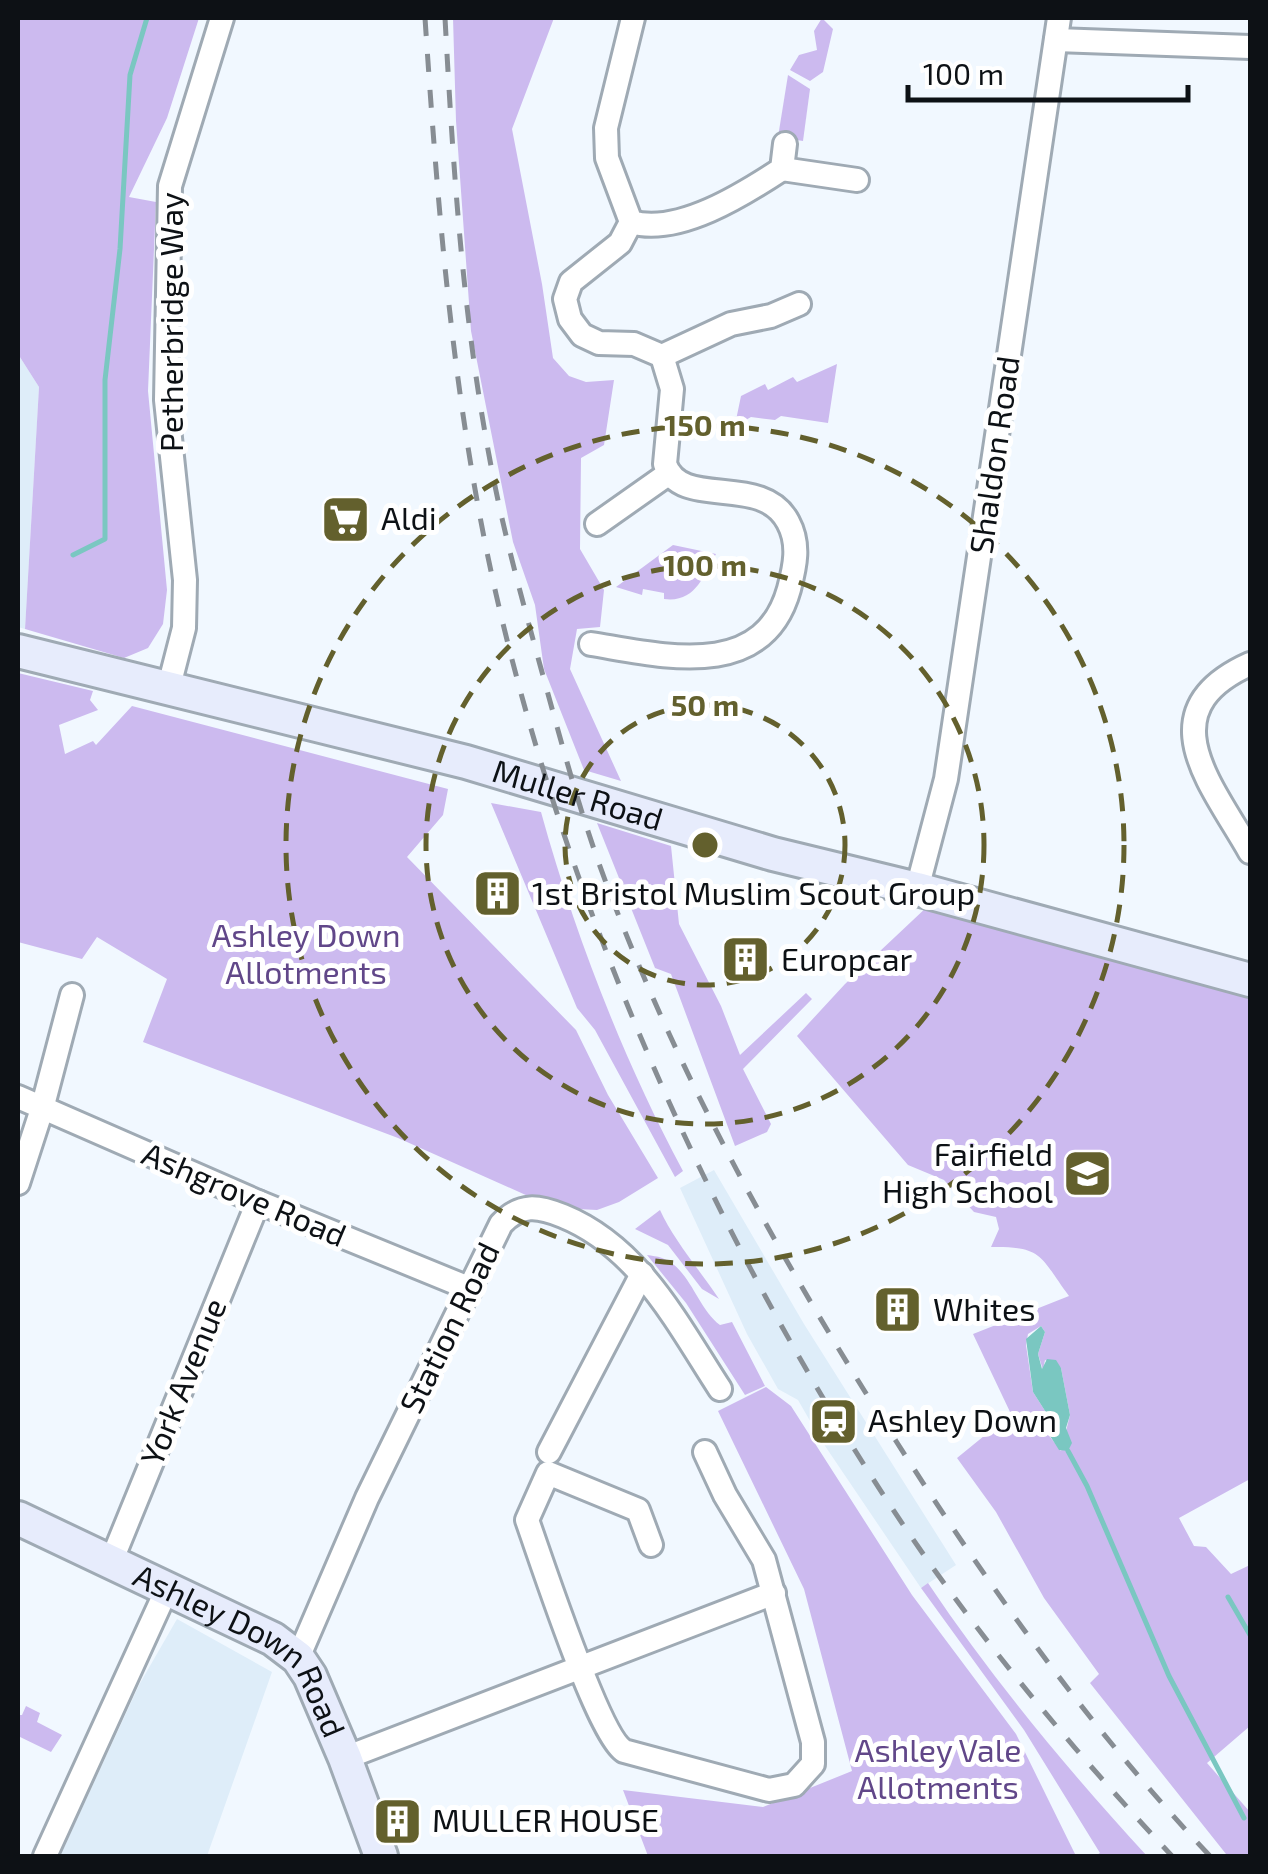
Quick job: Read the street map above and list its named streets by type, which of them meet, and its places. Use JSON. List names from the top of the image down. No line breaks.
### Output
{"streets":{"main road":["Muller Road","Ashley Down Road"],"street":["Petherbridge Way","Shaldon Road","Ashgrove Road","Station Road","York Avenue"]},"crossings":[["Petherbridge Way","Muller Road"],["Shaldon Road","Muller Road"],["Ashgrove Road","Station Road"],["Ashgrove Road","York Avenue"],["Station Road","Ashley Down Road"],["York Avenue","Ashley Down Road"]],"parks":["Ashley Down Allotments","Ashley Vale Allotments"],"places":{"supermarket":["Aldi"],"building":["1st Bristol Muslim Scout Group","Europcar","Whites","MULLER HOUSE"],"school or university":["Fairfield High School"],"station":["Ashley Down"]},"scale_bar":"100 m","rings":["150 m","100 m","50 m"]}
